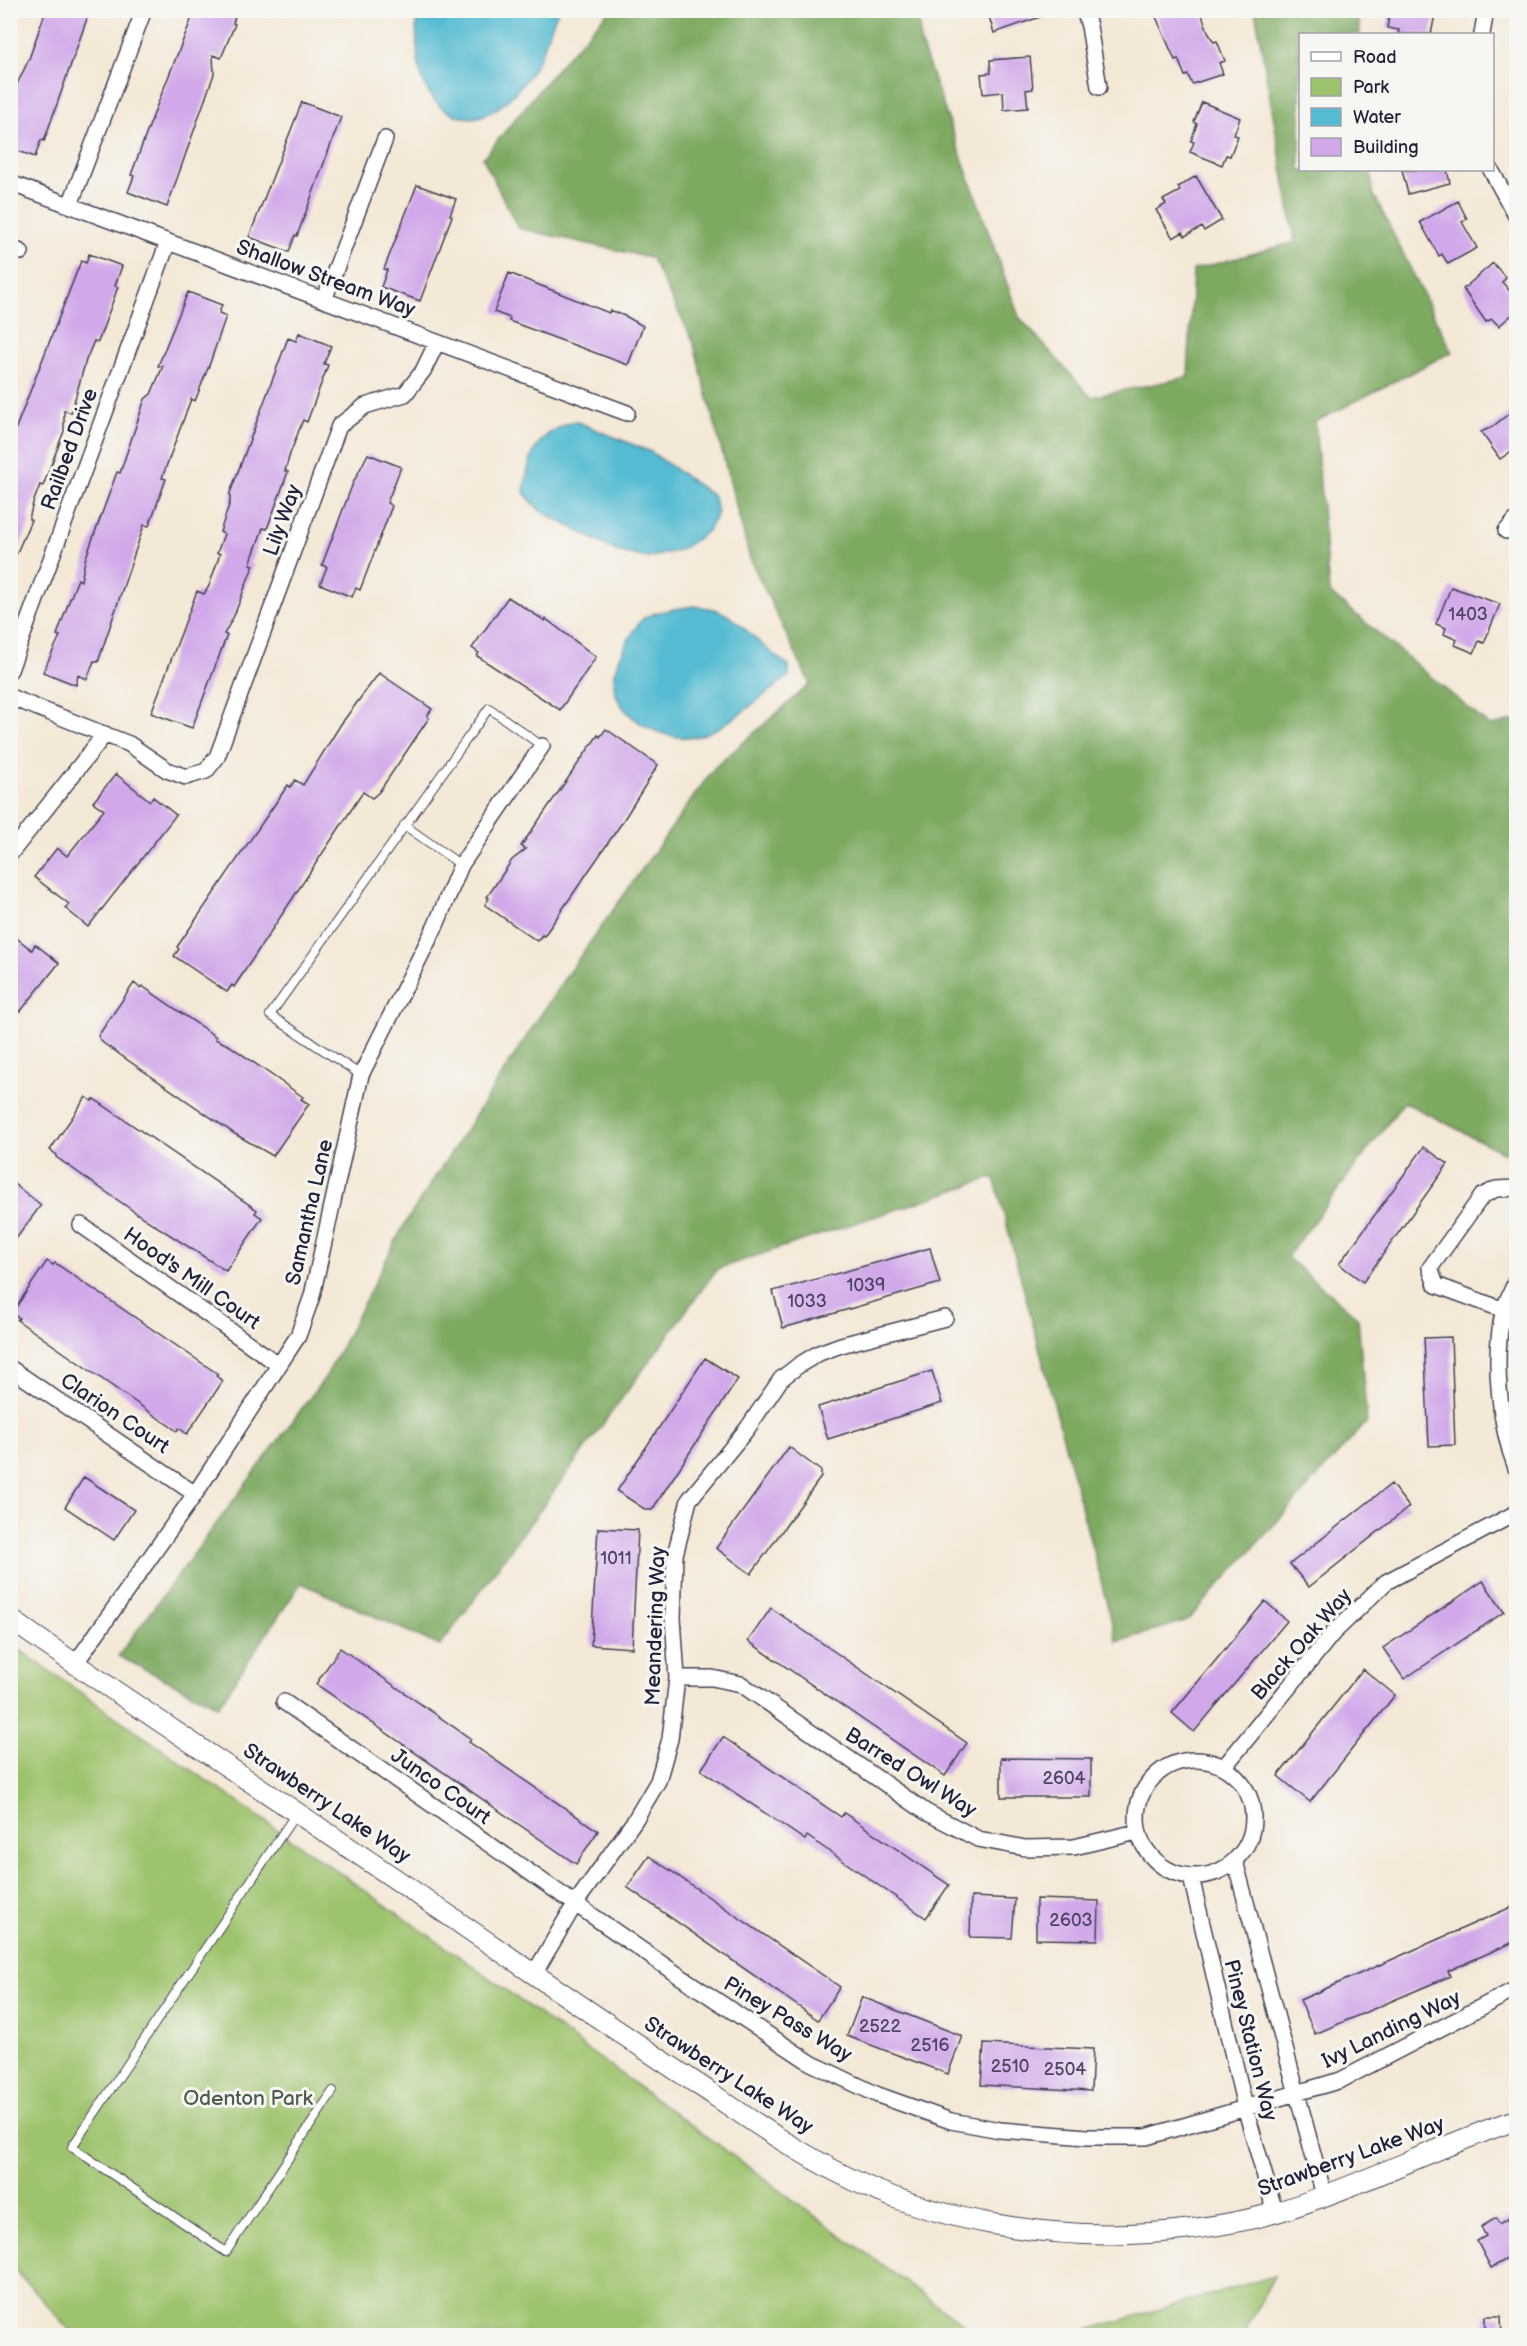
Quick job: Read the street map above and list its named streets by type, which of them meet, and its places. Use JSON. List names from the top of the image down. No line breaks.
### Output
{"streets":{"street":["Shallow Stream Way","Railbed Drive","Lily Way","Samantha Lane","Hood's Mill Court","Clarion Court","Meandering Way","Black Oak Way","Barred Owl Way","Junco Court","Strawberry Lake Way","Piney Pass Way","Ivy Landing Way","Piney Station Way"]},"crossings":[["Shallow Stream Way","Railbed Drive"],["Shallow Stream Way","Lily Way"],["Samantha Lane","Hood's Mill Court"],["Samantha Lane","Clarion Court"],["Samantha Lane","Strawberry Lake Way"],["Meandering Way","Barred Owl Way"],["Meandering Way","Junco Court"],["Meandering Way","Strawberry Lake Way"],["Meandering Way","Piney Pass Way"],["Black Oak Way","Barred Owl Way"],["Black Oak Way","Piney Station Way"],["Barred Owl Way","Piney Station Way"],["Junco Court","Piney Pass Way"],["Strawberry Lake Way","Piney Station Way"],["Piney Pass Way","Ivy Landing Way"],["Piney Pass Way","Piney Station Way"],["Ivy Landing Way","Piney Station Way"]],"parks":["Odenton Park"],"house_numbers":["1403","1039","1033","1011","2604","2603","2522","2516","2510","2504"],"legend":["Road","Park","Water","Building"]}
